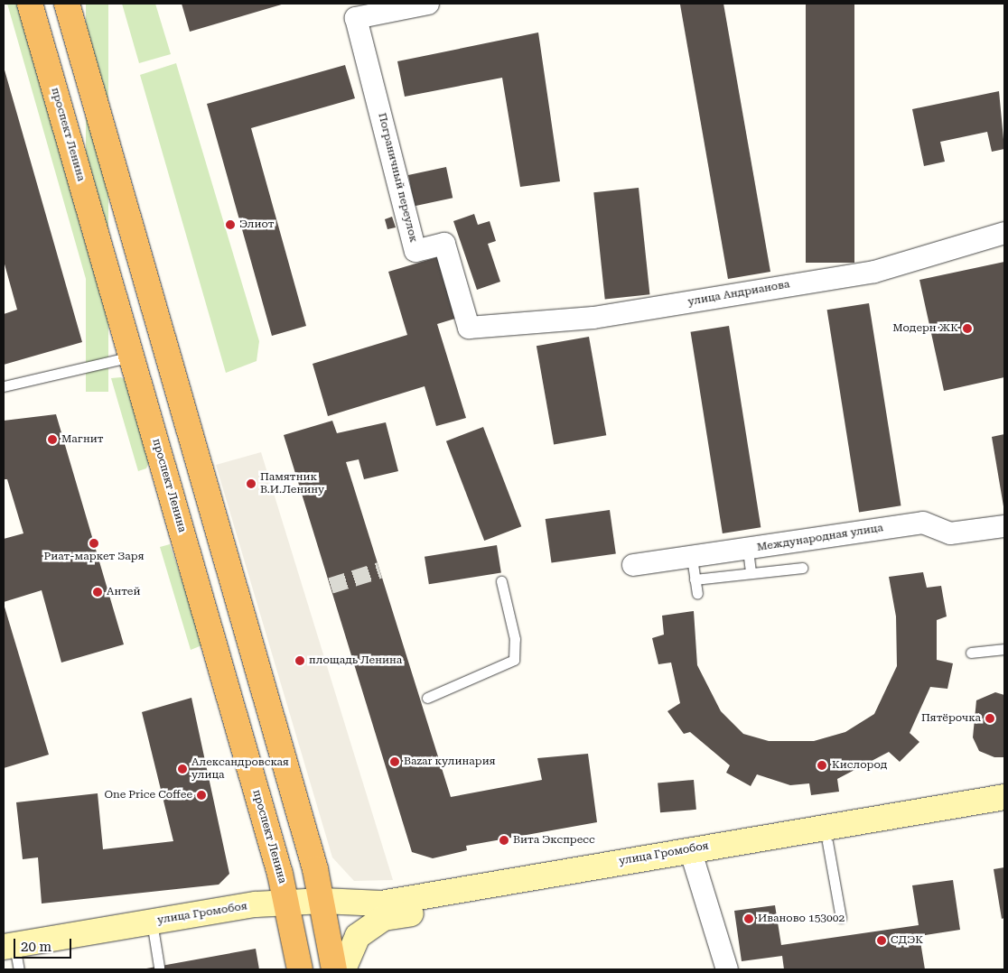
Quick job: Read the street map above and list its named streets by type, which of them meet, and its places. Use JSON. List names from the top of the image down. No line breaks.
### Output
{"streets":{"highway":["проспект Ленина"],"main road":["улица Громобоя"],"street":["Пограничный переулок","улица Андрианова","Международная улица"]},"crossings":[["проспект Ленина","улица Громобоя"],["Пограничный переулок","улица Андрианова"]],"places":["Элиот","Модерн ЖК","Магнит","Памятник В.И.Ленину","Риат-маркет Заря","Антей","площадь Ленина","Пятёрочка","Bazar кулинария","Кислород","Александровская улица","One Price Coffee","Вита Экспресс","Иваново 153002","СДЭК"],"scale_bar":"20 m"}
